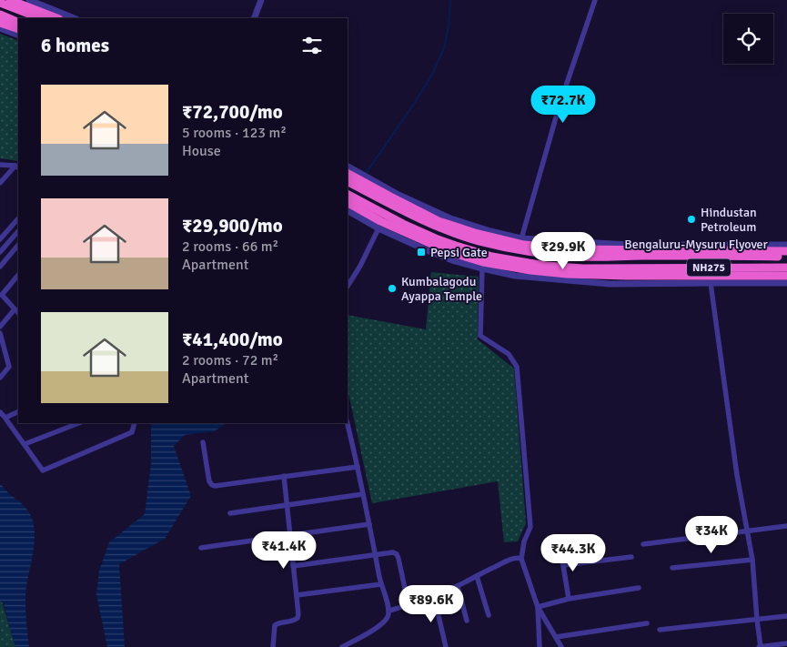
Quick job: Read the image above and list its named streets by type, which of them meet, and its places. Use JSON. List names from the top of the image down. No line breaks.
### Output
{"streets":{"highway":["Bengaluru-Mysuru Flyover","NH275"]},"places":{"other":["Hindustan Petroleum","Kumbalagodu Ayappa Temple"],"transit":["Pepsi Gate"]},"page":{"heading":"6 homes","list":[{"name":"₹72,700/mo","note":"5 rooms · 123 m² · House"},{"name":"₹29,900/mo","note":"2 rooms · 66 m² · Apartment"},{"name":"₹41,400/mo","note":"2 rooms · 72 m² · Apartment"}],"price":["₹72.7K","₹29.9K","₹34K","₹41.4K","₹44.3K","₹89.6K"]}}
